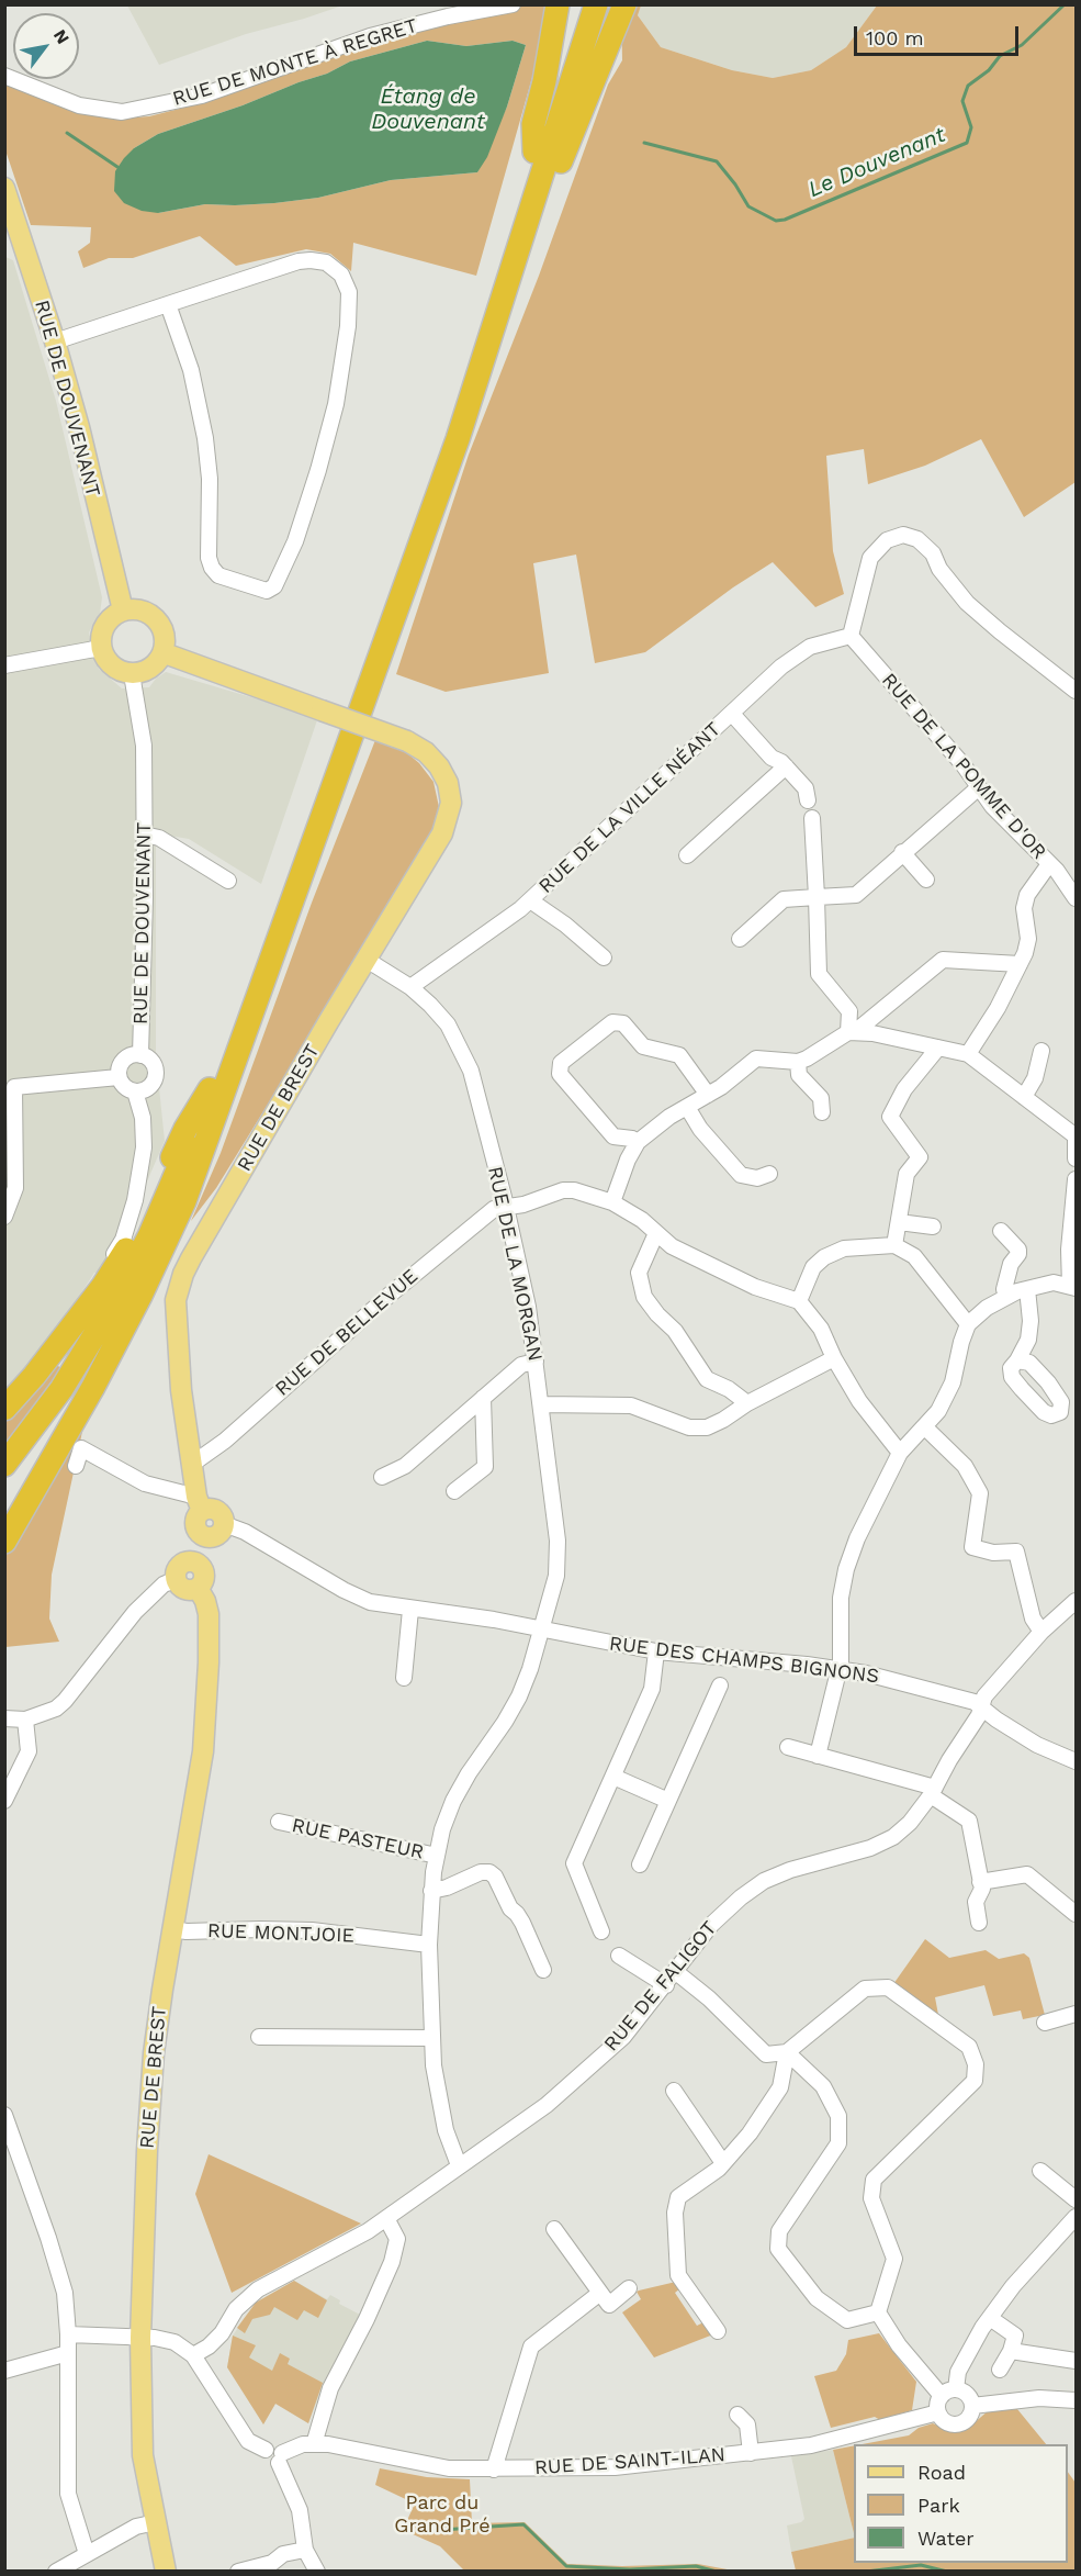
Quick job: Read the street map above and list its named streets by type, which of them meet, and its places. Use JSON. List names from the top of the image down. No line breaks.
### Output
{"streets":{"main road":["RUE DE DOUVENANT","RUE DE BREST"],"street":["RUE DE MONTE À REGRET","RUE DE LA POMME D'OR","RUE DE LA VILLE NÉANT","RUE DE LA MORGAN","RUE DE BELLEVUE","RUE DES CHAMPS BIGNONS","RUE PASTEUR","RUE MONTJOIE","RUE DE FALIGOT","RUE DE SAINT-ILAN"]},"crossings":[["RUE DE DOUVENANT","RUE DE BREST"],["RUE DE LA POMME D'OR","RUE DE LA VILLE NÉANT"],["RUE DE LA VILLE NÉANT","RUE DE LA MORGAN"],["RUE DE BREST","RUE DE LA MORGAN"],["RUE DE BREST","RUE DE BELLEVUE"],["RUE DE BREST","RUE MONTJOIE"],["RUE DE LA MORGAN","RUE DE BELLEVUE"],["RUE DE LA MORGAN","RUE DES CHAMPS BIGNONS"],["RUE DE LA MORGAN","RUE PASTEUR"],["RUE DE LA MORGAN","RUE MONTJOIE"],["RUE DE LA MORGAN","RUE DE FALIGOT"],["RUE DES CHAMPS BIGNONS","RUE DE FALIGOT"]],"water":["Étang de Douvenant","Le Douvenant"],"parks":["Parc du Grand Pré"],"legend":["Road","Park","Water"],"scale_bar":"100 m","north":"top right"}
